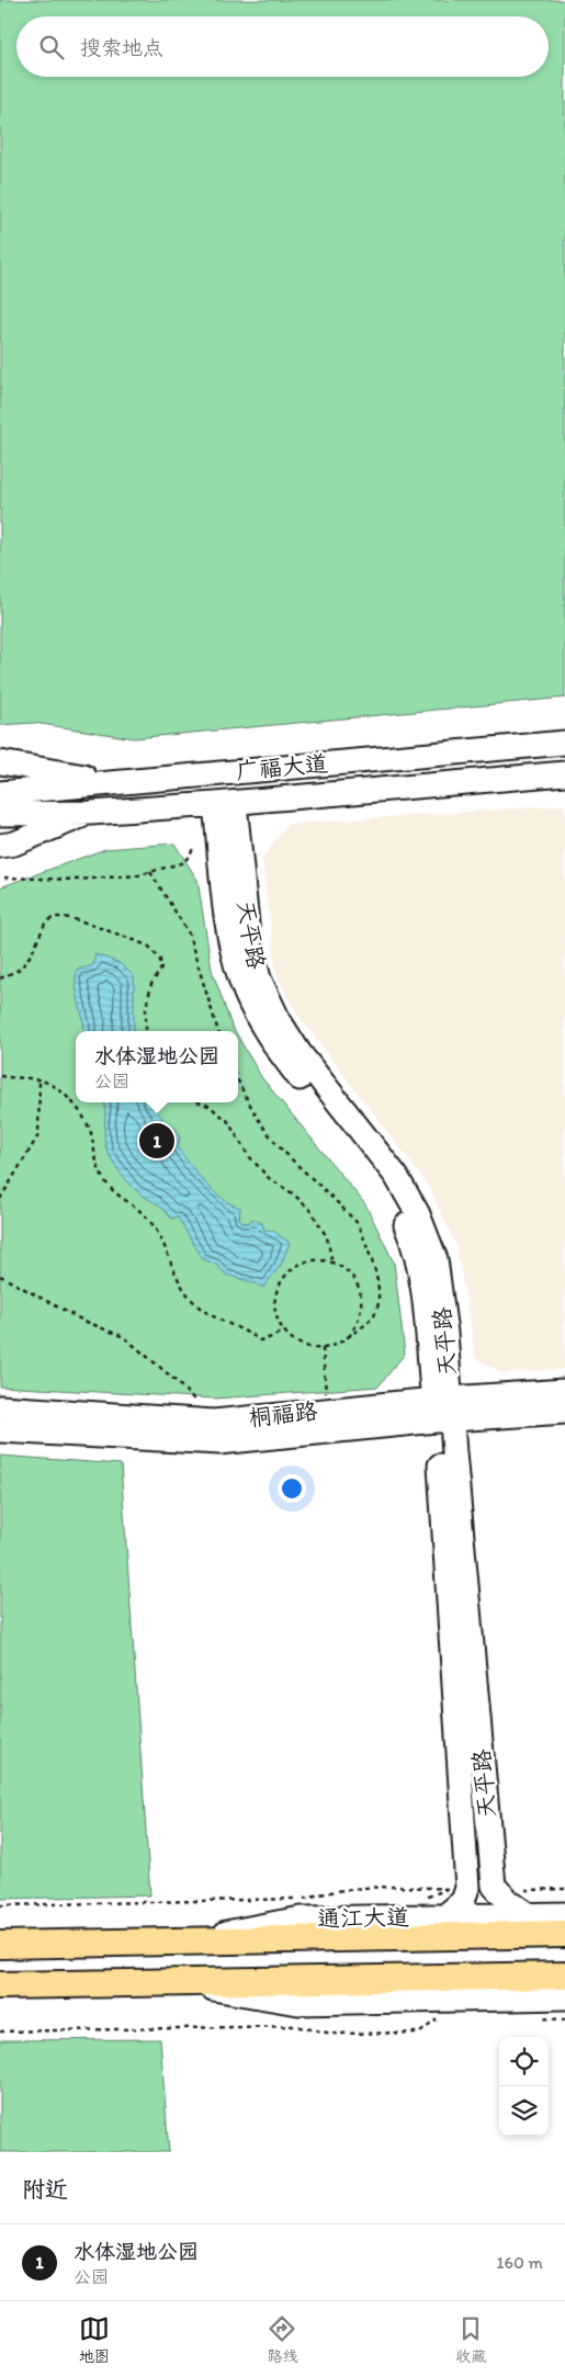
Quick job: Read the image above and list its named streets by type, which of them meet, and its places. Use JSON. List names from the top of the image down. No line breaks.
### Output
{"streets":{"main road":["通江大道"],"street":["广福大道","天平路","桐福路"]},"crossings":[["广福大道","天平路"],["天平路","桐福路"],["天平路","通江大道"]],"page":{"search":"搜索地点","popup":["水体湿地公园","公园"],"pins":"1","heading":"附近","list":[{"mark":"1","name":"水体湿地公园","note":"公园","value":"160 m"}],"nav":["地图","路线","收藏"]}}
